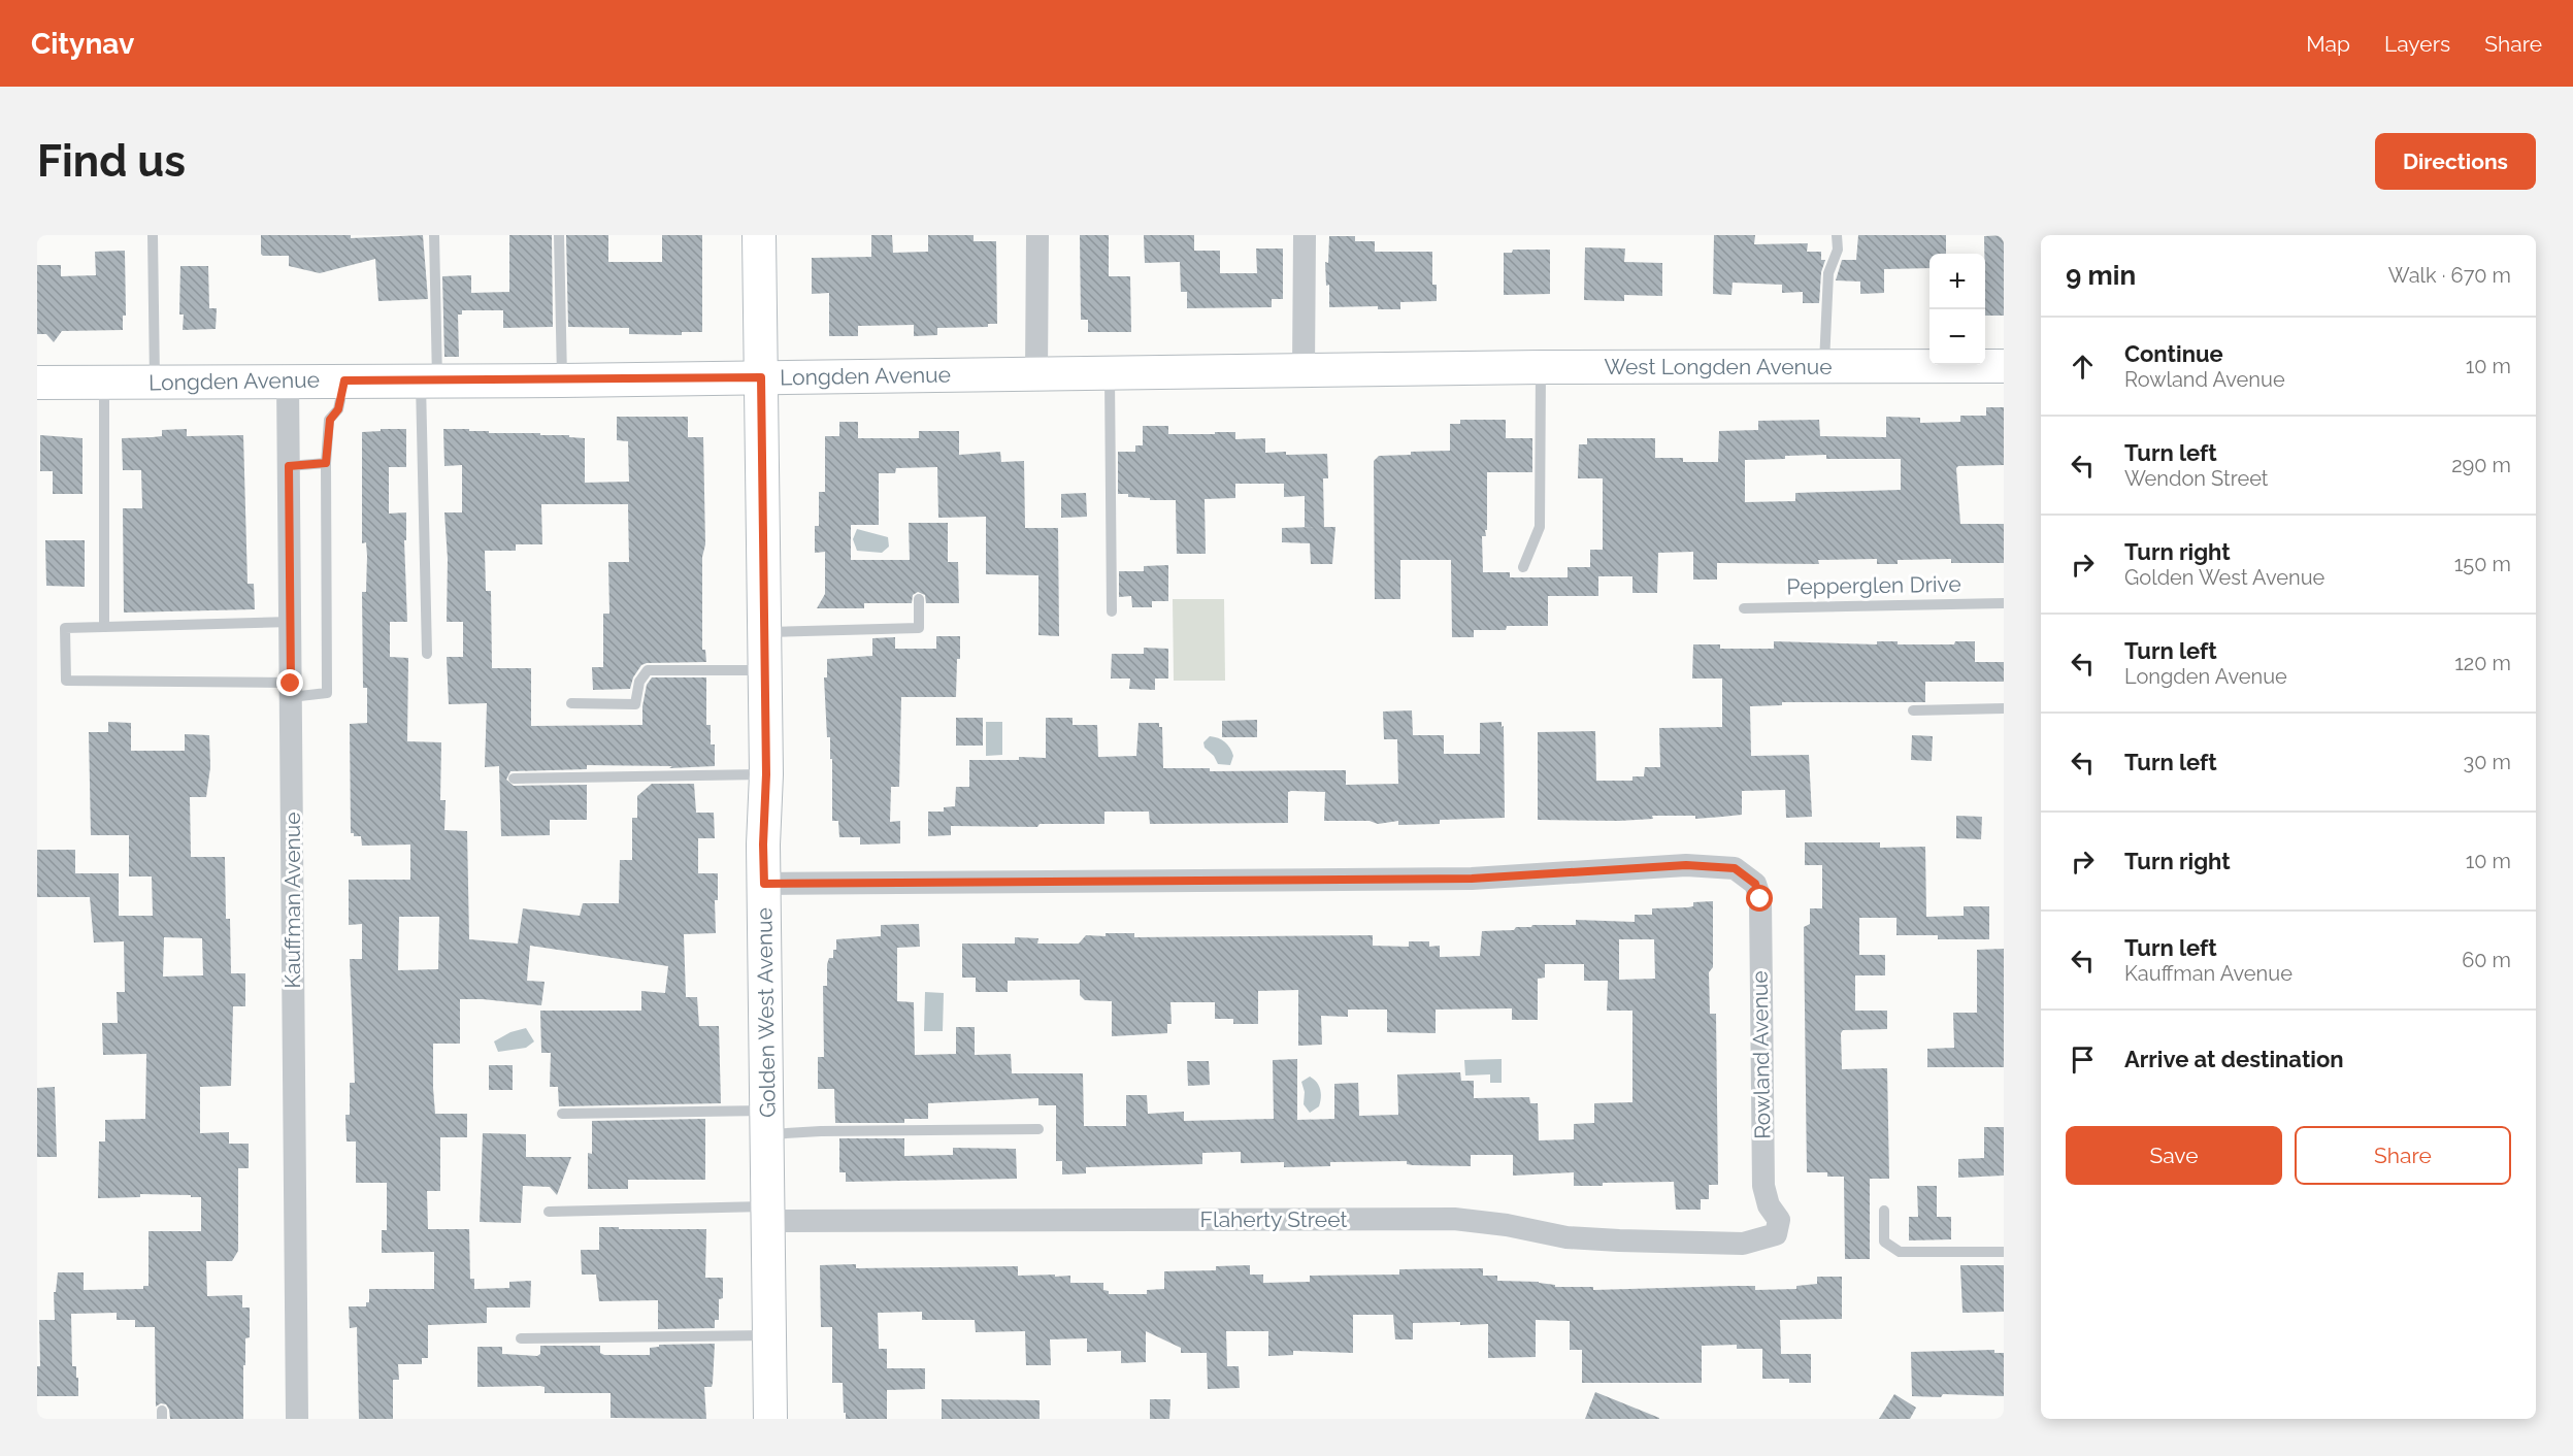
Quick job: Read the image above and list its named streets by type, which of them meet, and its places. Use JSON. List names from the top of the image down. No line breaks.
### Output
{"streets":{"street":["West Longden Avenue","Longden Avenue","Kauffman Avenue","Golden West Avenue","Rowland Avenue","Flaherty Street"],"lane":["Pepperglen Drive"]},"crossings":[["West Longden Avenue","Longden Avenue"],["Longden Avenue","Kauffman Avenue"],["Longden Avenue","Golden West Avenue"],["Golden West Avenue","Rowland Avenue"],["Golden West Avenue","Flaherty Street"],["Rowland Avenue","Flaherty Street"]],"page":{"header":"Citynav","nav":["Map","Layers","Share"],"buttons":["Directions",["Save","Share"]],"title":"Find us","heading":["9 min","Walk · 670 m"],"map_buttons":["+","−"],"list":[["Continue","Rowland Avenue","10 m"],["Turn left","Wendon Street","290 m"],["Turn right","Golden West Avenue","150 m"],["Turn left","Longden Avenue","120 m"],["Turn left","30 m"],["Turn right","10 m"],["Turn left","Kauffman Avenue","60 m"],"Arrive at destination"]}}
